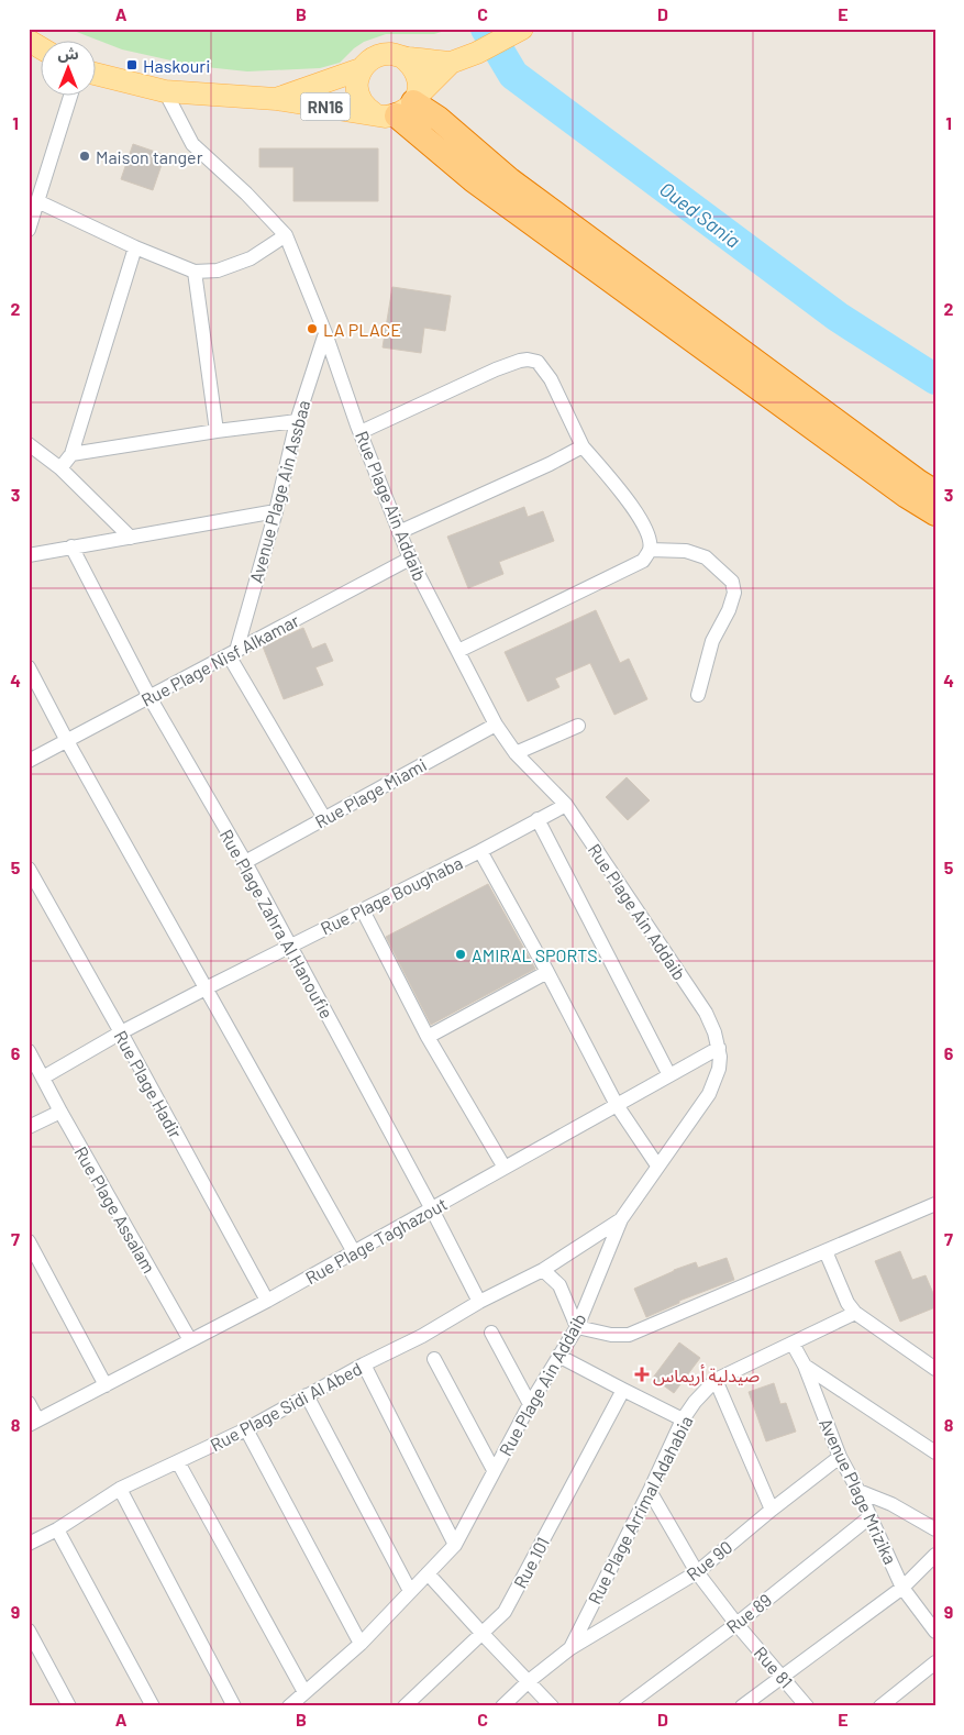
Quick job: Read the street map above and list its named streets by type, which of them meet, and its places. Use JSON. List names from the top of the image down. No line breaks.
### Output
{"streets":{"main road":["RN16"],"street":["Avenue Plage Ain Assbaa","Rue Plage Ain Addaib","Rue Plage Nisf Alkamar","Rue Plage Miami","Rue Plage Boughaba","Rue Plage Zahra Al Hanoufie","Rue Plage Hadir","Rue Plage Assalam","Rue Plage Taghazout","Rue Plage Sidi Al Abed","Avenue Plage Mrizika","Rue Plage Arrimal Adahabia","Rue 90","Rue 101","Rue 89","Rue 81"]},"crossings":[["RN16","Rue Plage Ain Addaib"],["Avenue Plage Ain Assbaa","Rue Plage Ain Addaib"],["Avenue Plage Ain Assbaa","Rue Plage Nisf Alkamar"],["Rue Plage Ain Addaib","Rue Plage Nisf Alkamar"],["Rue Plage Ain Addaib","Rue Plage Miami"],["Rue Plage Ain Addaib","Rue Plage Boughaba"],["Rue Plage Ain Addaib","Rue Plage Taghazout"],["Rue Plage Ain Addaib","Rue Plage Sidi Al Abed"],["Rue Plage Nisf Alkamar","Rue Plage Zahra Al Hanoufie"],["Rue Plage Miami","Rue Plage Zahra Al Hanoufie"],["Rue Plage Boughaba","Rue Plage Zahra Al Hanoufie"],["Rue Plage Boughaba","Rue Plage Hadir"],["Rue Plage Boughaba","Rue Plage Assalam"],["Rue Plage Zahra Al Hanoufie","Rue Plage Taghazout"],["Rue Plage Zahra Al Hanoufie","Rue Plage Sidi Al Abed"],["Rue Plage Hadir","Rue Plage Taghazout"],["Rue Plage Assalam","Rue Plage Taghazout"],["Avenue Plage Mrizika","Rue Plage Arrimal Adahabia"],["Avenue Plage Mrizika","Rue 90"],["Avenue Plage Mrizika","Rue 89"],["Rue Plage Arrimal Adahabia","Rue 90"],["Rue Plage Arrimal Adahabia","Rue 81"],["Rue 90","Rue 81"],["Rue 89","Rue 81"]],"water":["Oued Sania"],"places":{"transit":["Haskouri"],"other":["Maison tanger","LA PLACE","AMIRAL SPORTS."],"health":["صيدلية أريماس"]},"north":"top","grid":{"columns":["A","B","C","D","E"],"rows":["1","2","3","4","5","6","7","8","9"]}}
